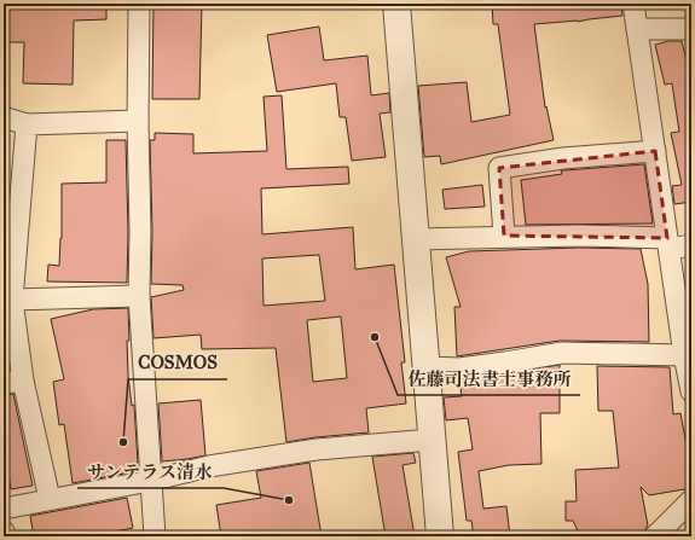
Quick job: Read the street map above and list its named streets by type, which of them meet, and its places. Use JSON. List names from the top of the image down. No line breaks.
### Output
{"places":["佐藤司法書士事務所","COSMOS","サンテラス清水"]}
